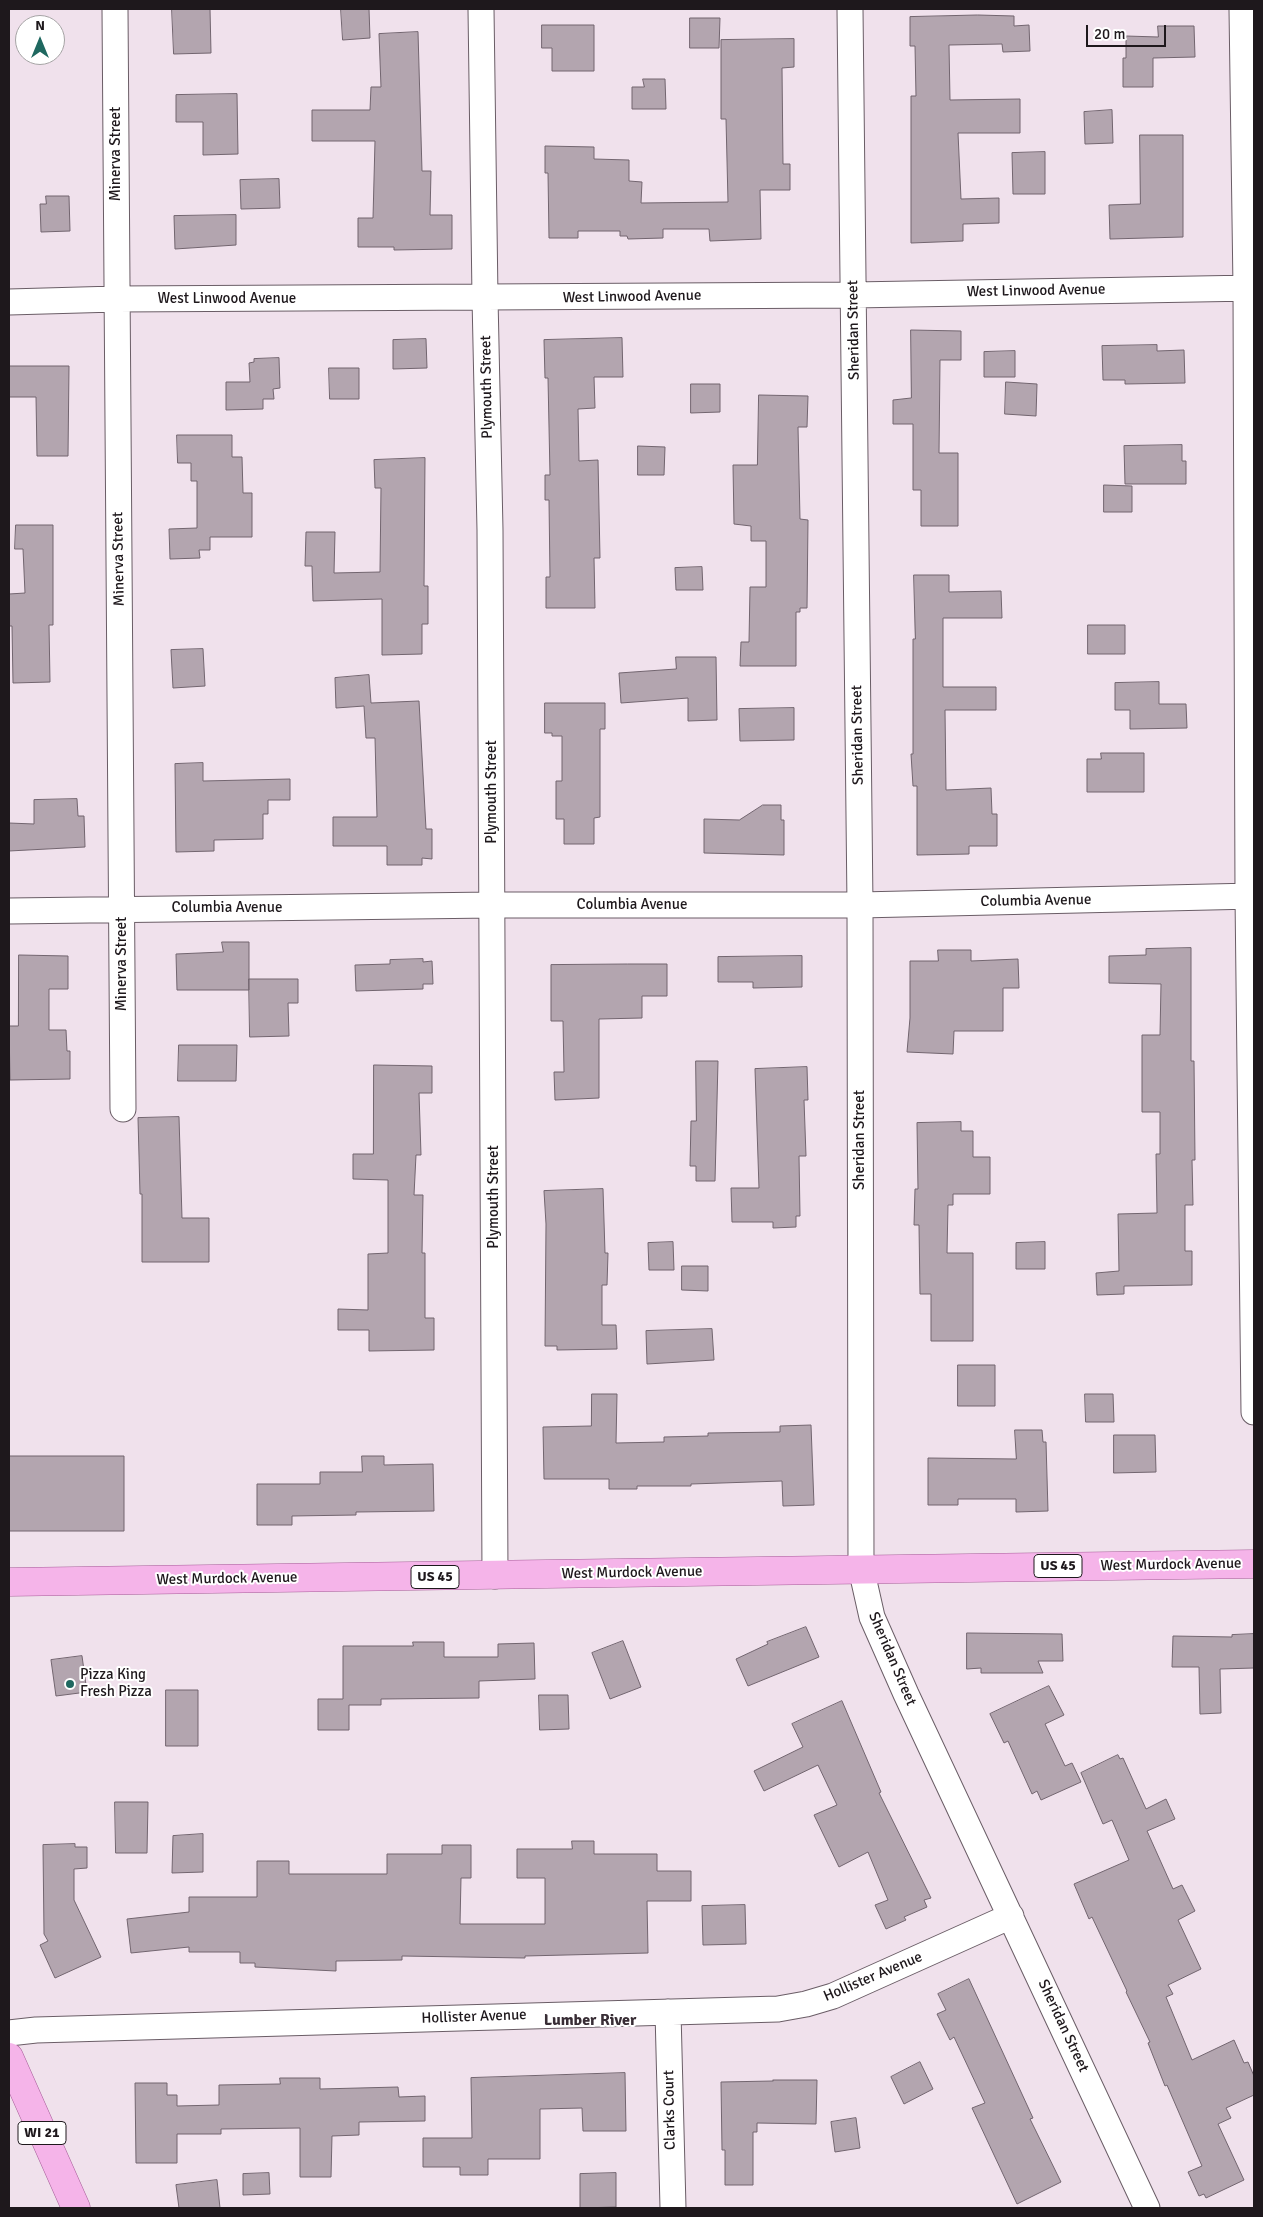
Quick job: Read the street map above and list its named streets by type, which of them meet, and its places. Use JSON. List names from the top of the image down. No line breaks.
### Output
{"streets":{"main road":["West Murdock Avenue","US 45","WI 21"],"street":["Minerva Street","West Linwood Avenue","Sheridan Street","Plymouth Street","Columbia Avenue","Hollister Avenue","Clarks Court"]},"crossings":[["Minerva Street","West Linwood Avenue"],["Minerva Street","Columbia Avenue"],["West Linwood Avenue","Sheridan Street"],["West Linwood Avenue","Plymouth Street"],["Sheridan Street","Columbia Avenue"],["Sheridan Street","West Murdock Avenue"],["Sheridan Street","Hollister Avenue"],["Plymouth Street","Columbia Avenue"],["Plymouth Street","West Murdock Avenue"],["Hollister Avenue","Clarks Court"]],"districts":["Lumber River"],"places":["Pizza King Fresh Pizza"],"scale_bar":"20 m","north":"top"}
